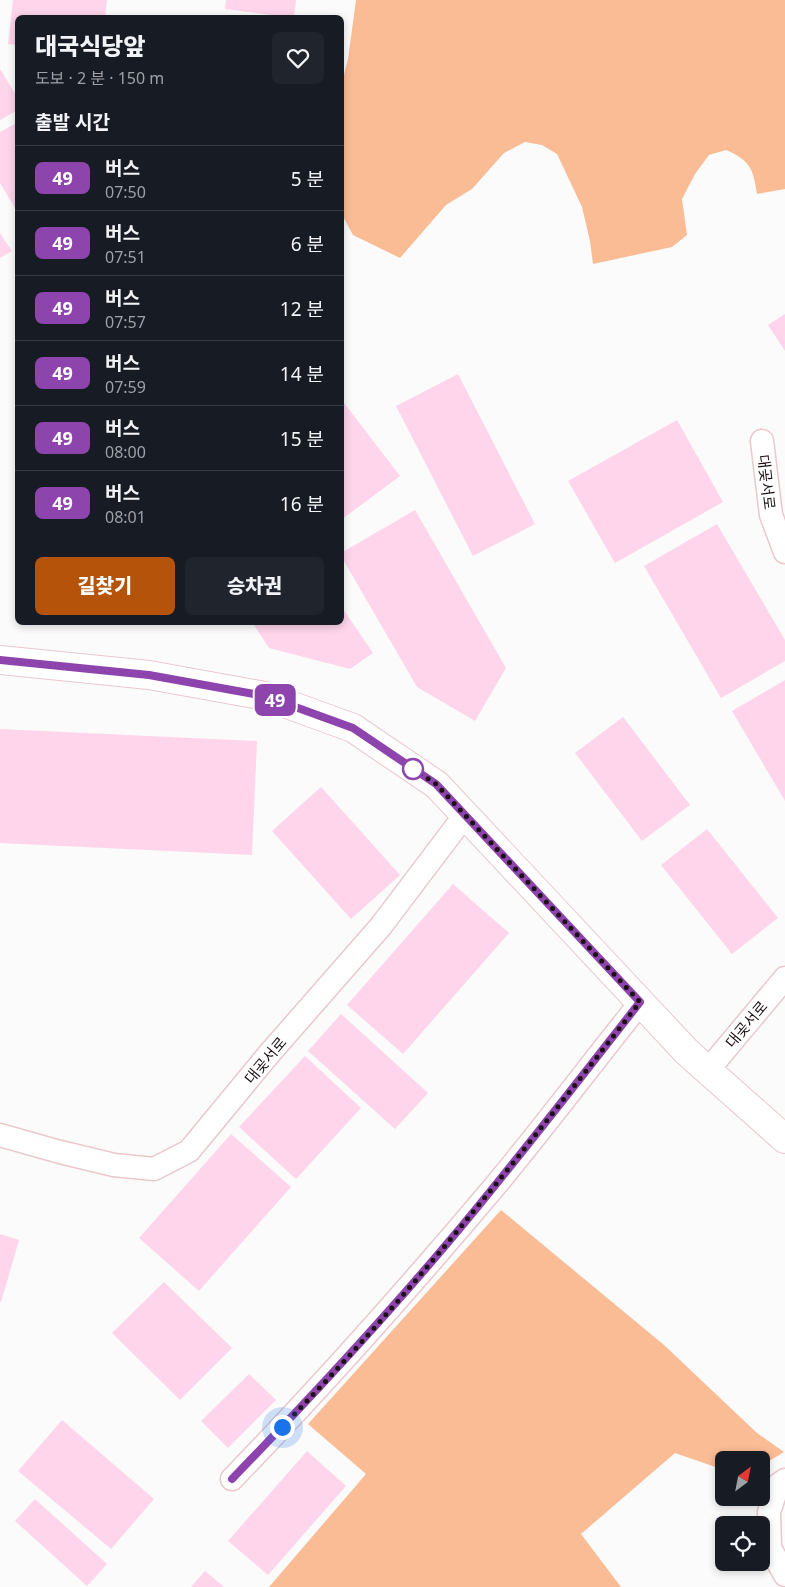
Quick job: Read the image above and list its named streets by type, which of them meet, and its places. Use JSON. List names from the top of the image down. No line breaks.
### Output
{"streets":{"lane":["대곶서로"]},"lines":["bus line 49"],"north":"top right","page":{"on_map":"49","heading":[["대국식당앞","도보 · 2 분 · 150 m"],"출발 시간"],"list":[{"mark":"49","name":"버스","note":"07:50","value":"5 분"},{"mark":"49","name":"버스","note":"07:51","value":"6 분"},{"mark":"49","name":"버스","note":"07:57","value":"12 분"},{"mark":"49","name":"버스","note":"07:59","value":"14 분"},{"mark":"49","name":"버스","note":"08:00","value":"15 분"},{"mark":"49","name":"버스","note":"08:01","value":"16 분"}],"buttons":["길찾기","승차권"]}}
